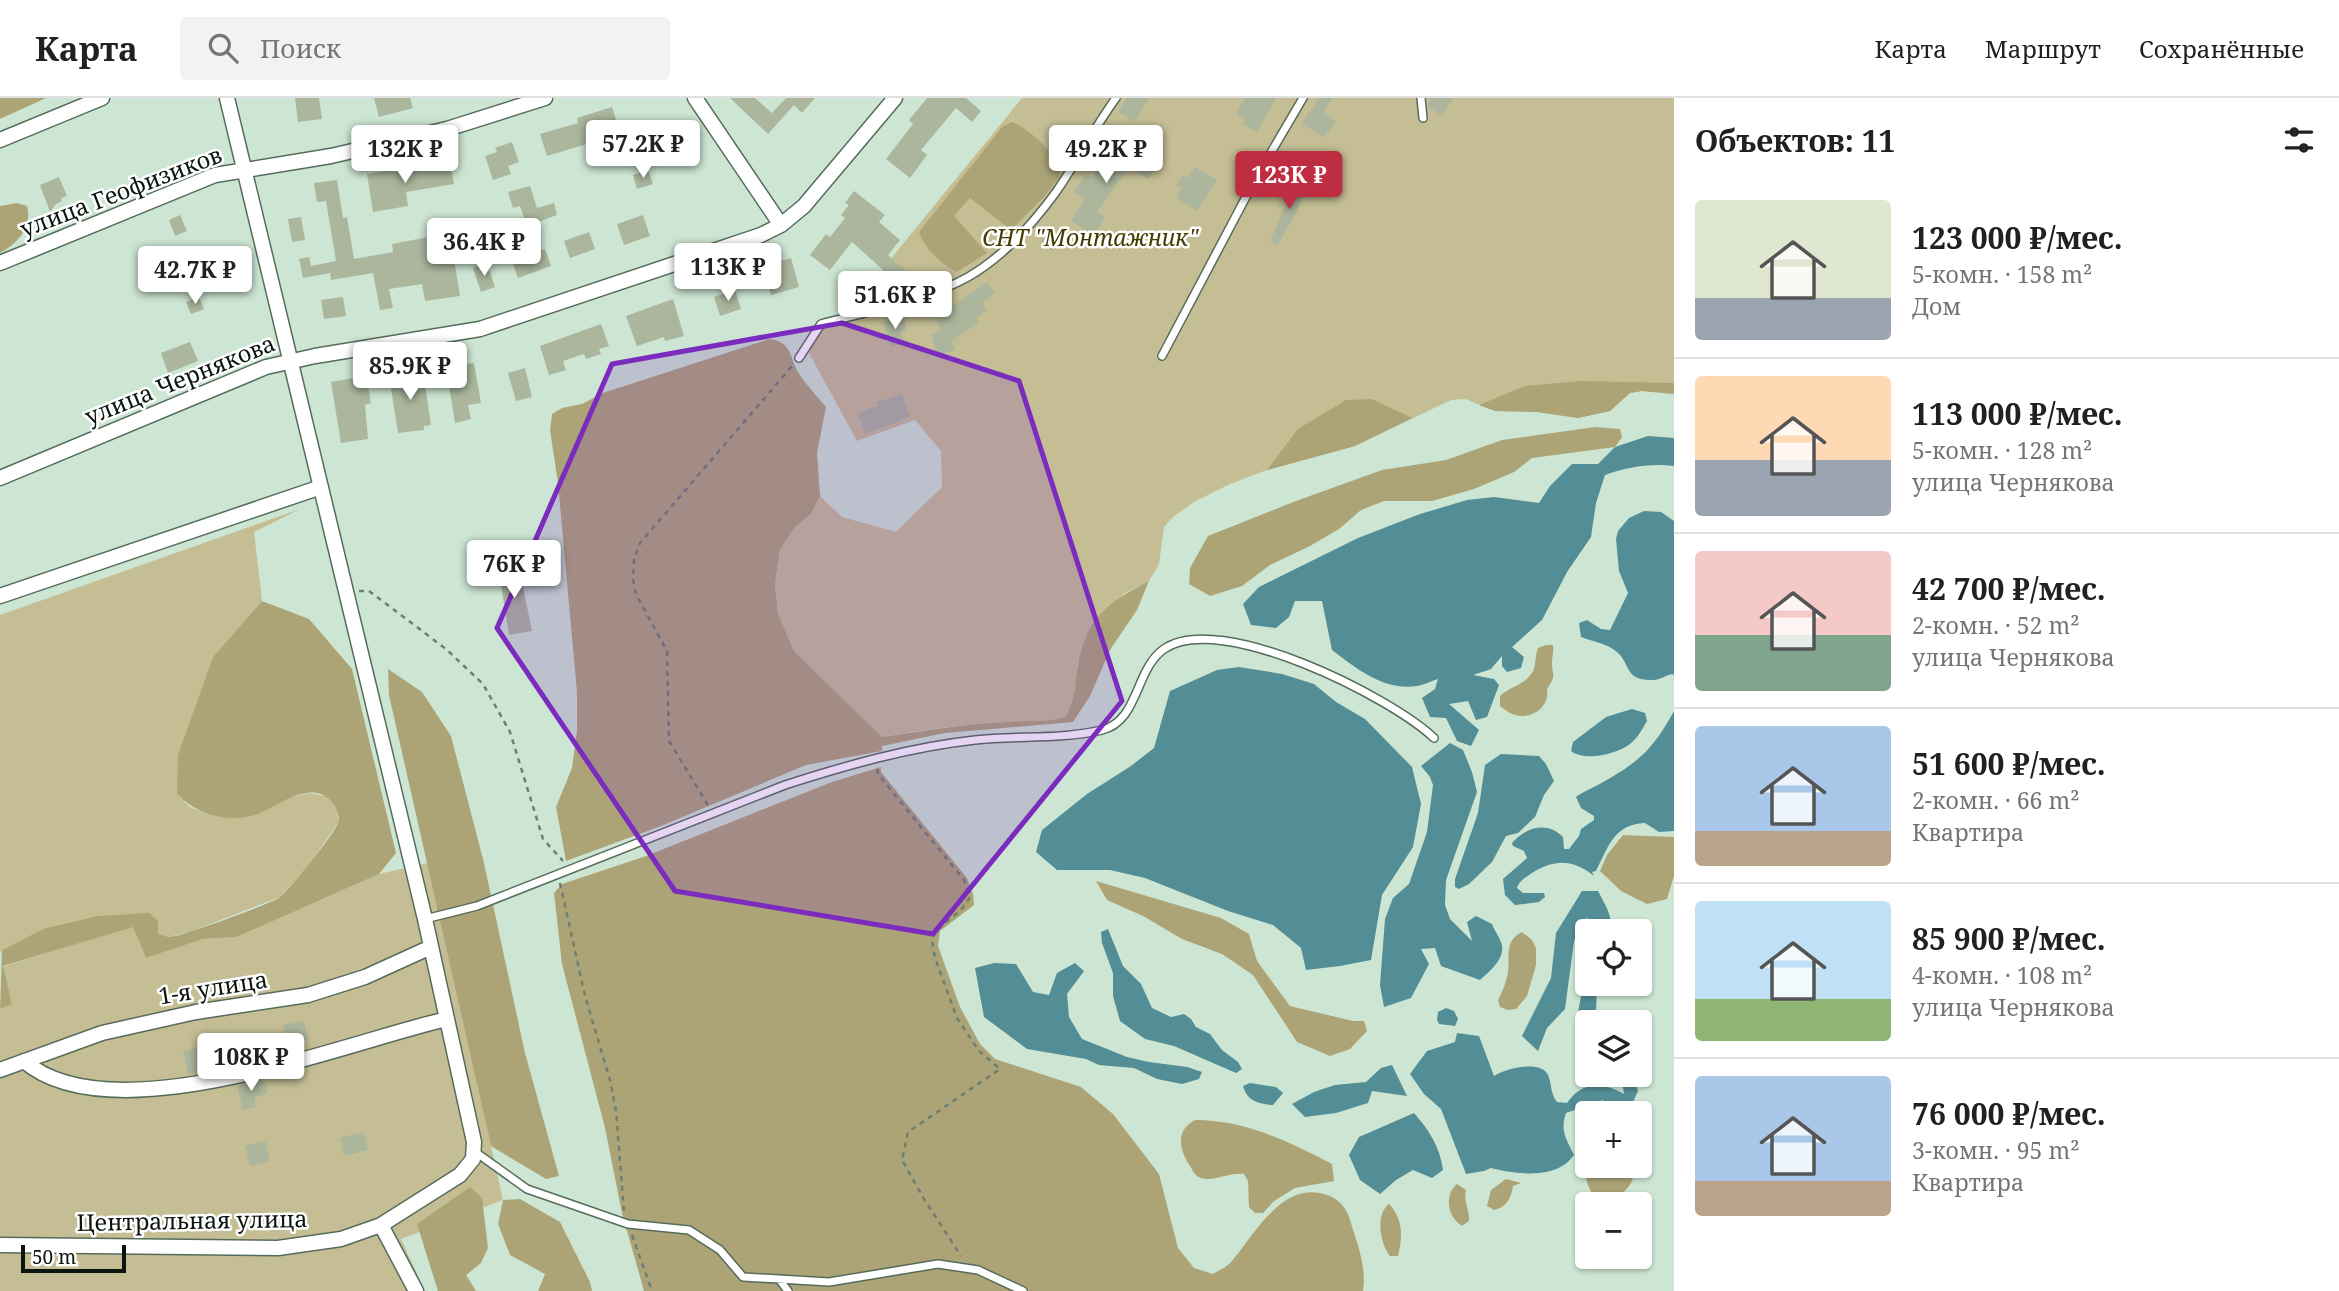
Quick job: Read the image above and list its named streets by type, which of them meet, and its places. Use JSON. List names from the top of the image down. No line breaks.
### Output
{"streets":{"street":["улица Геофизиков","улица Чернякова","1-я улица","Центральная улица"]},"parks":["СНТ \"Монтажник\""],"scale_bar":"50 m","page":{"header":"Карта","search":"Поиск","nav":["Карта","Маршрут","Сохранённые"],"heading":"Объектов: 11","price":["57.2K ₽","132K ₽","49.2K ₽","123K ₽","36.4K ₽","113K ₽","42.7K ₽","51.6K ₽","85.9K ₽","76K ₽","108K ₽"],"list":[{"name":"123 000 ₽/мес.","note":"5-комн. · 158 m² · Дом"},{"name":"113 000 ₽/мес.","note":"5-комн. · 128 m² · улица Чернякова"},{"name":"42 700 ₽/мес.","note":"2-комн. · 52 m² · улица Чернякова"},{"name":"51 600 ₽/мес.","note":"2-комн. · 66 m² · Квартира"},{"name":"85 900 ₽/мес.","note":"4-комн. · 108 m² · улица Чернякова"},{"name":"76 000 ₽/мес.","note":"3-комн. · 95 m² · Квартира"}],"map_buttons":["+","−"],"scale":"50 m"}}
